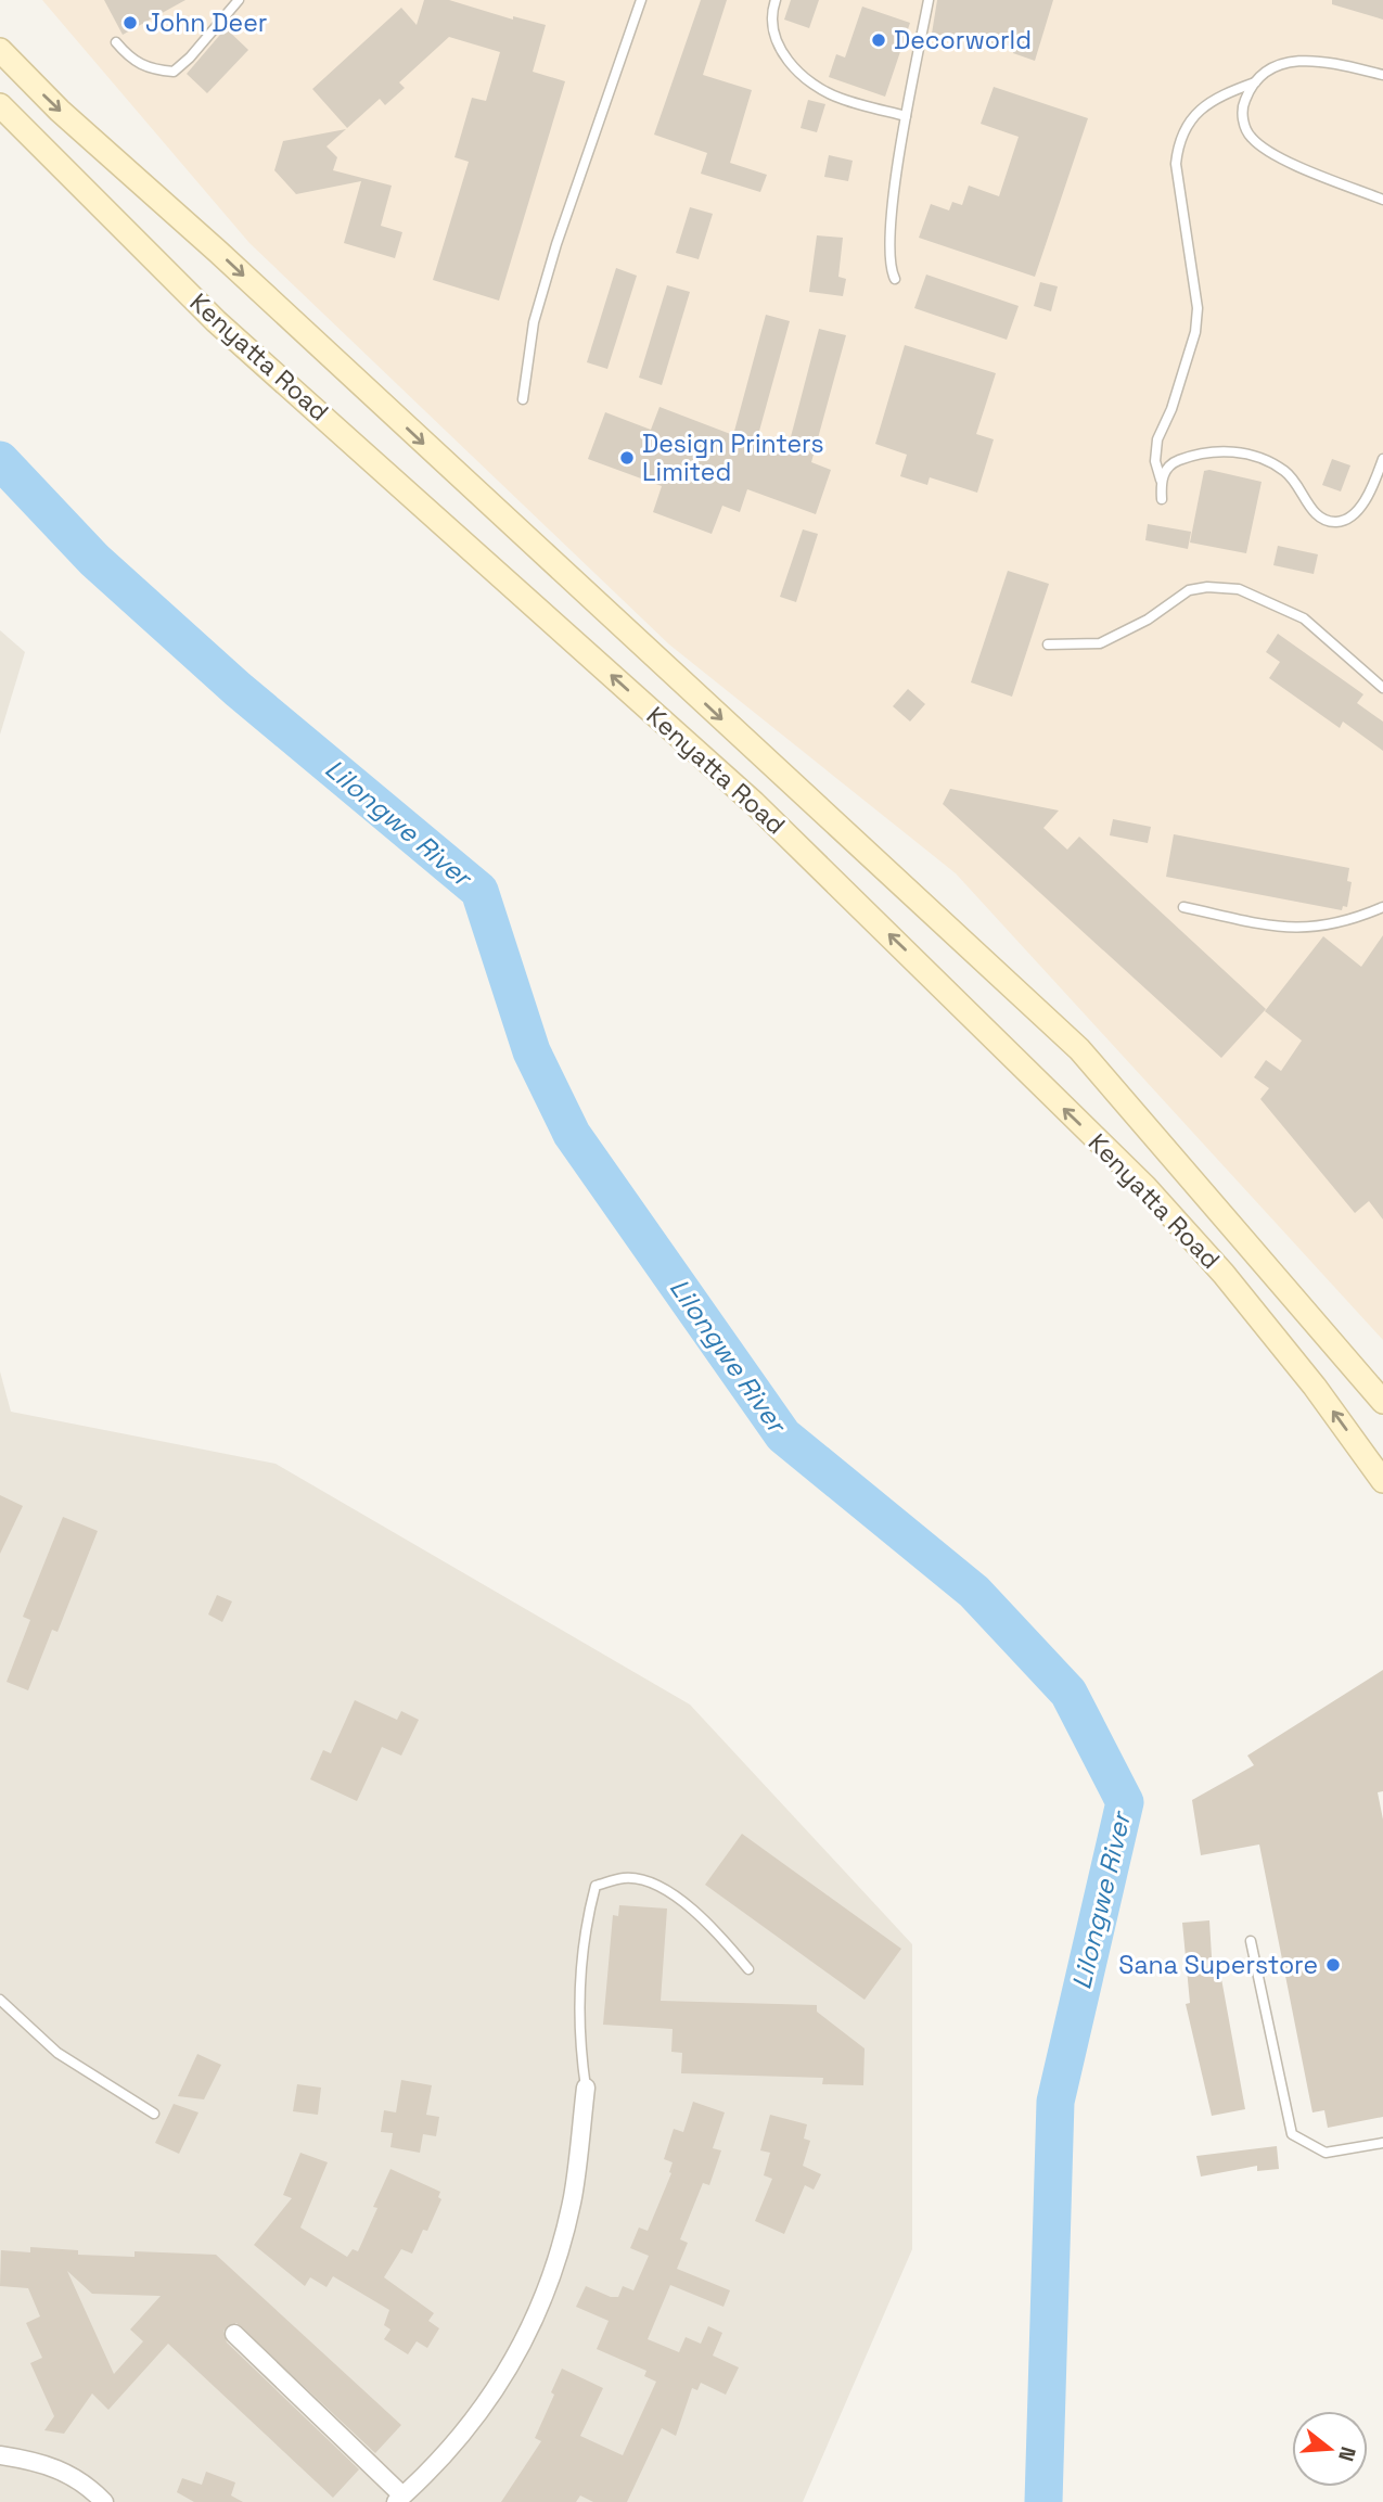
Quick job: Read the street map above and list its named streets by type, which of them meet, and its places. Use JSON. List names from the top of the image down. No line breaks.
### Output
{"streets":{"main road":["Kenyatta Road"]},"water":["Lilongwe River"],"places":["John Deer","Decorworld","Design Printers Limited","Sana Superstore"],"north":"right"}
